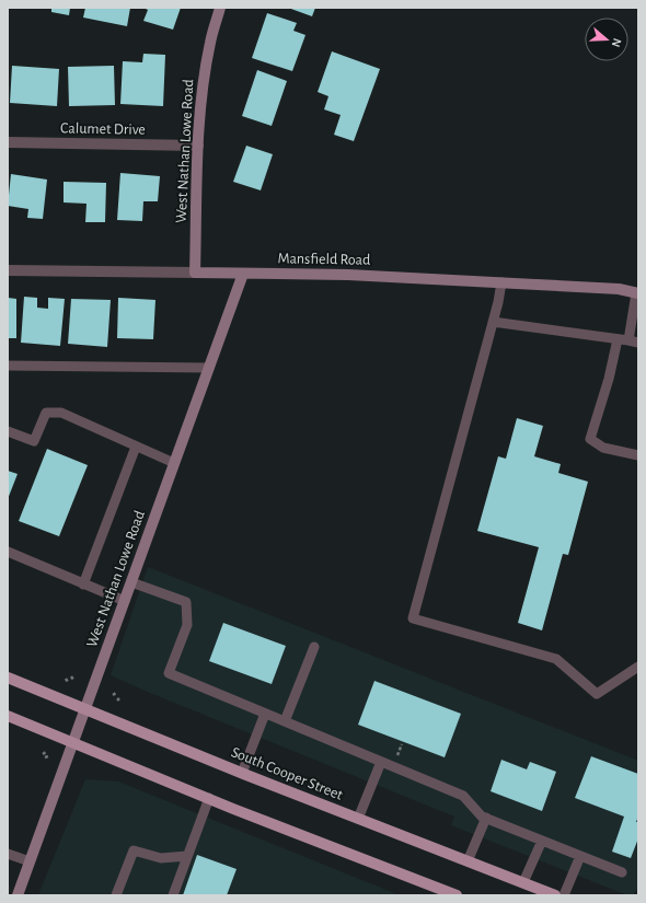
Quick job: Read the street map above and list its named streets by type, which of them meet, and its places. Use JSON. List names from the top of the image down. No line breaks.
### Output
{"streets":{"main road":["South Cooper Street"],"street":["Calumet Drive","West Nathan Lowe Road","Mansfield Road"]},"crossings":[["Calumet Drive","West Nathan Lowe Road"],["West Nathan Lowe Road","Mansfield Road"],["West Nathan Lowe Road","South Cooper Street"]],"north":"right"}
